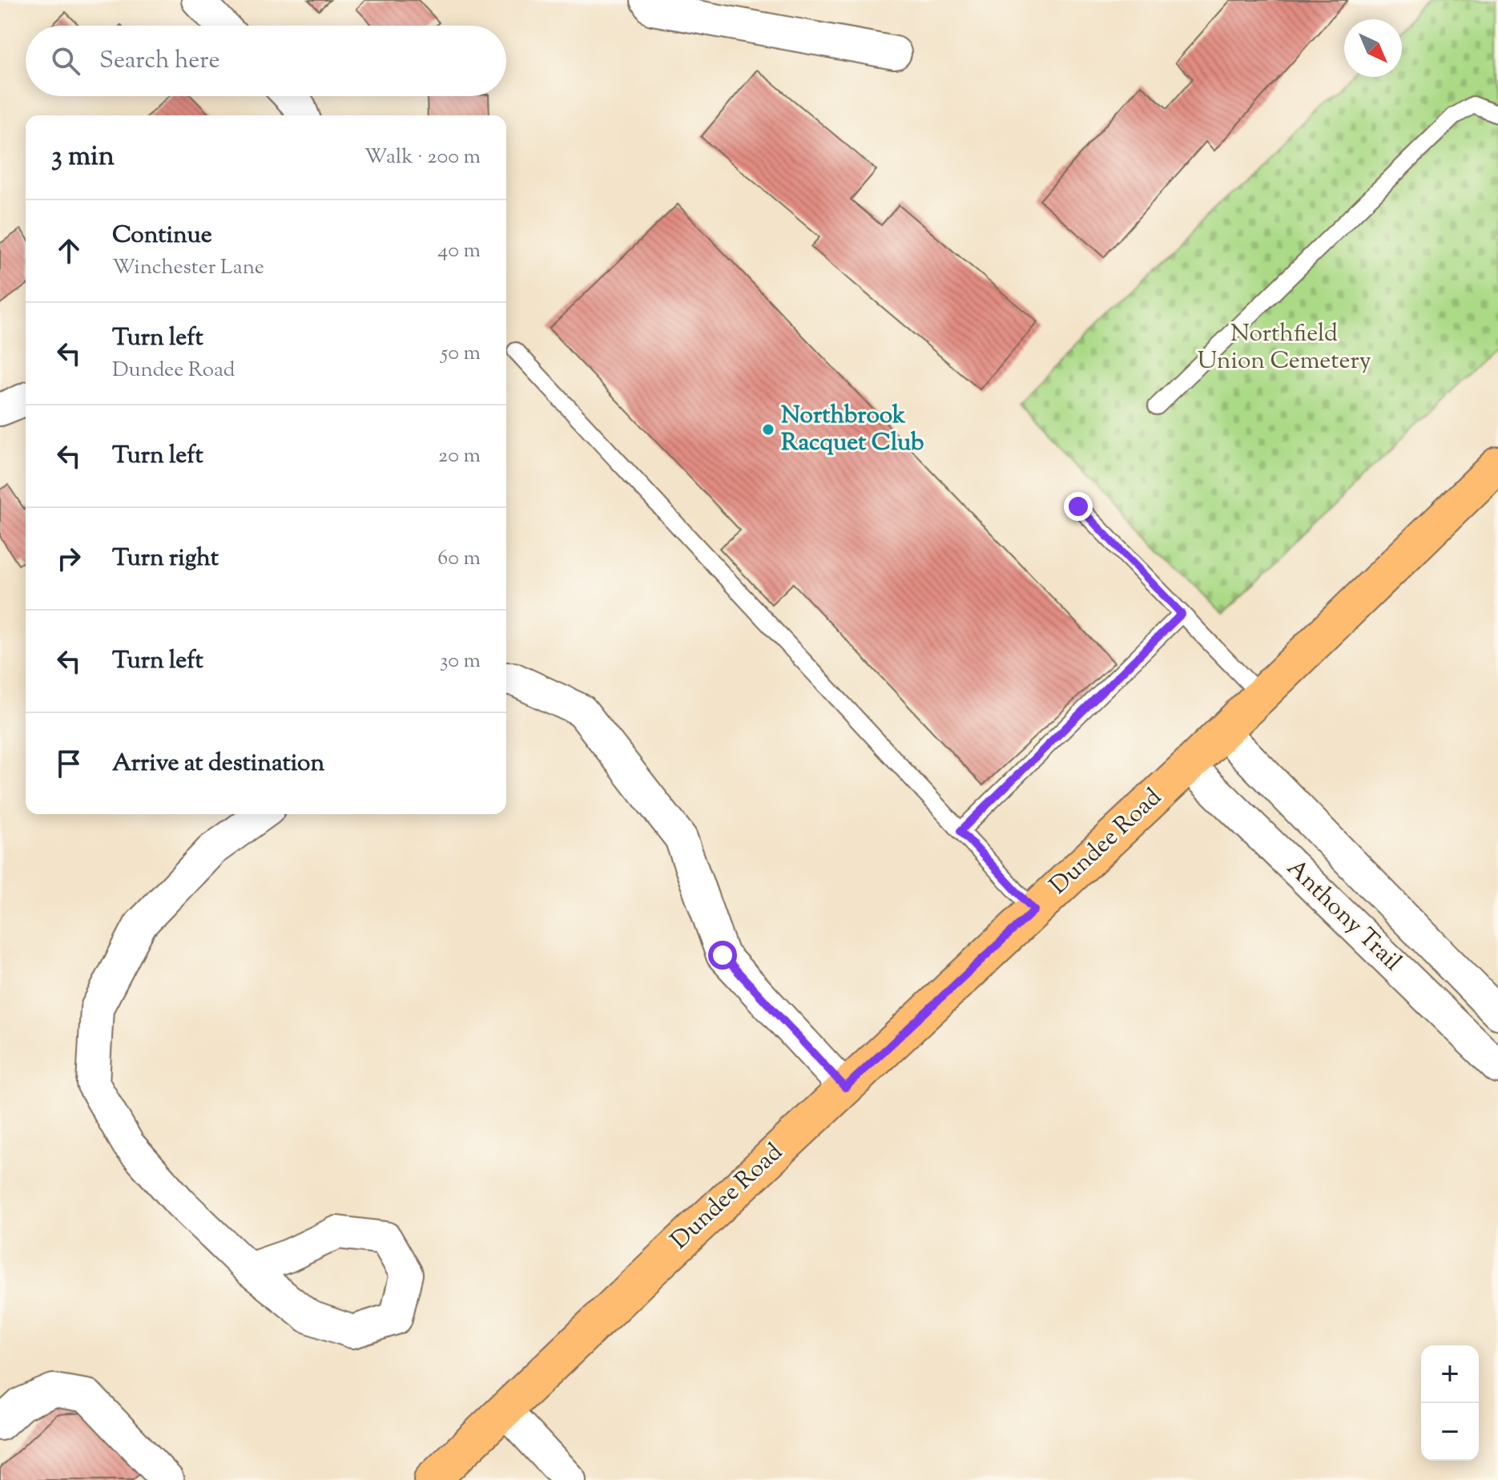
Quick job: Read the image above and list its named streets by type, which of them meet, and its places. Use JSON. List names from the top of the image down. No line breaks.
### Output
{"streets":{"main road":["Dundee Road"],"street":["Anthony Trail"]},"crossings":[["Dundee Road","Anthony Trail"]],"parks":["Northfield Union Cemetery"],"places":["Northbrook Racquet Club"],"north":"bottom right","page":{"search":"Search here","heading":["3 min","Walk · 200 m"],"list":[["Continue","Winchester Lane","40 m"],["Turn left","Dundee Road","50 m"],["Turn left","20 m"],["Turn right","60 m"],["Turn left","30 m"],"Arrive at destination"],"map_buttons":["+","−"]}}
